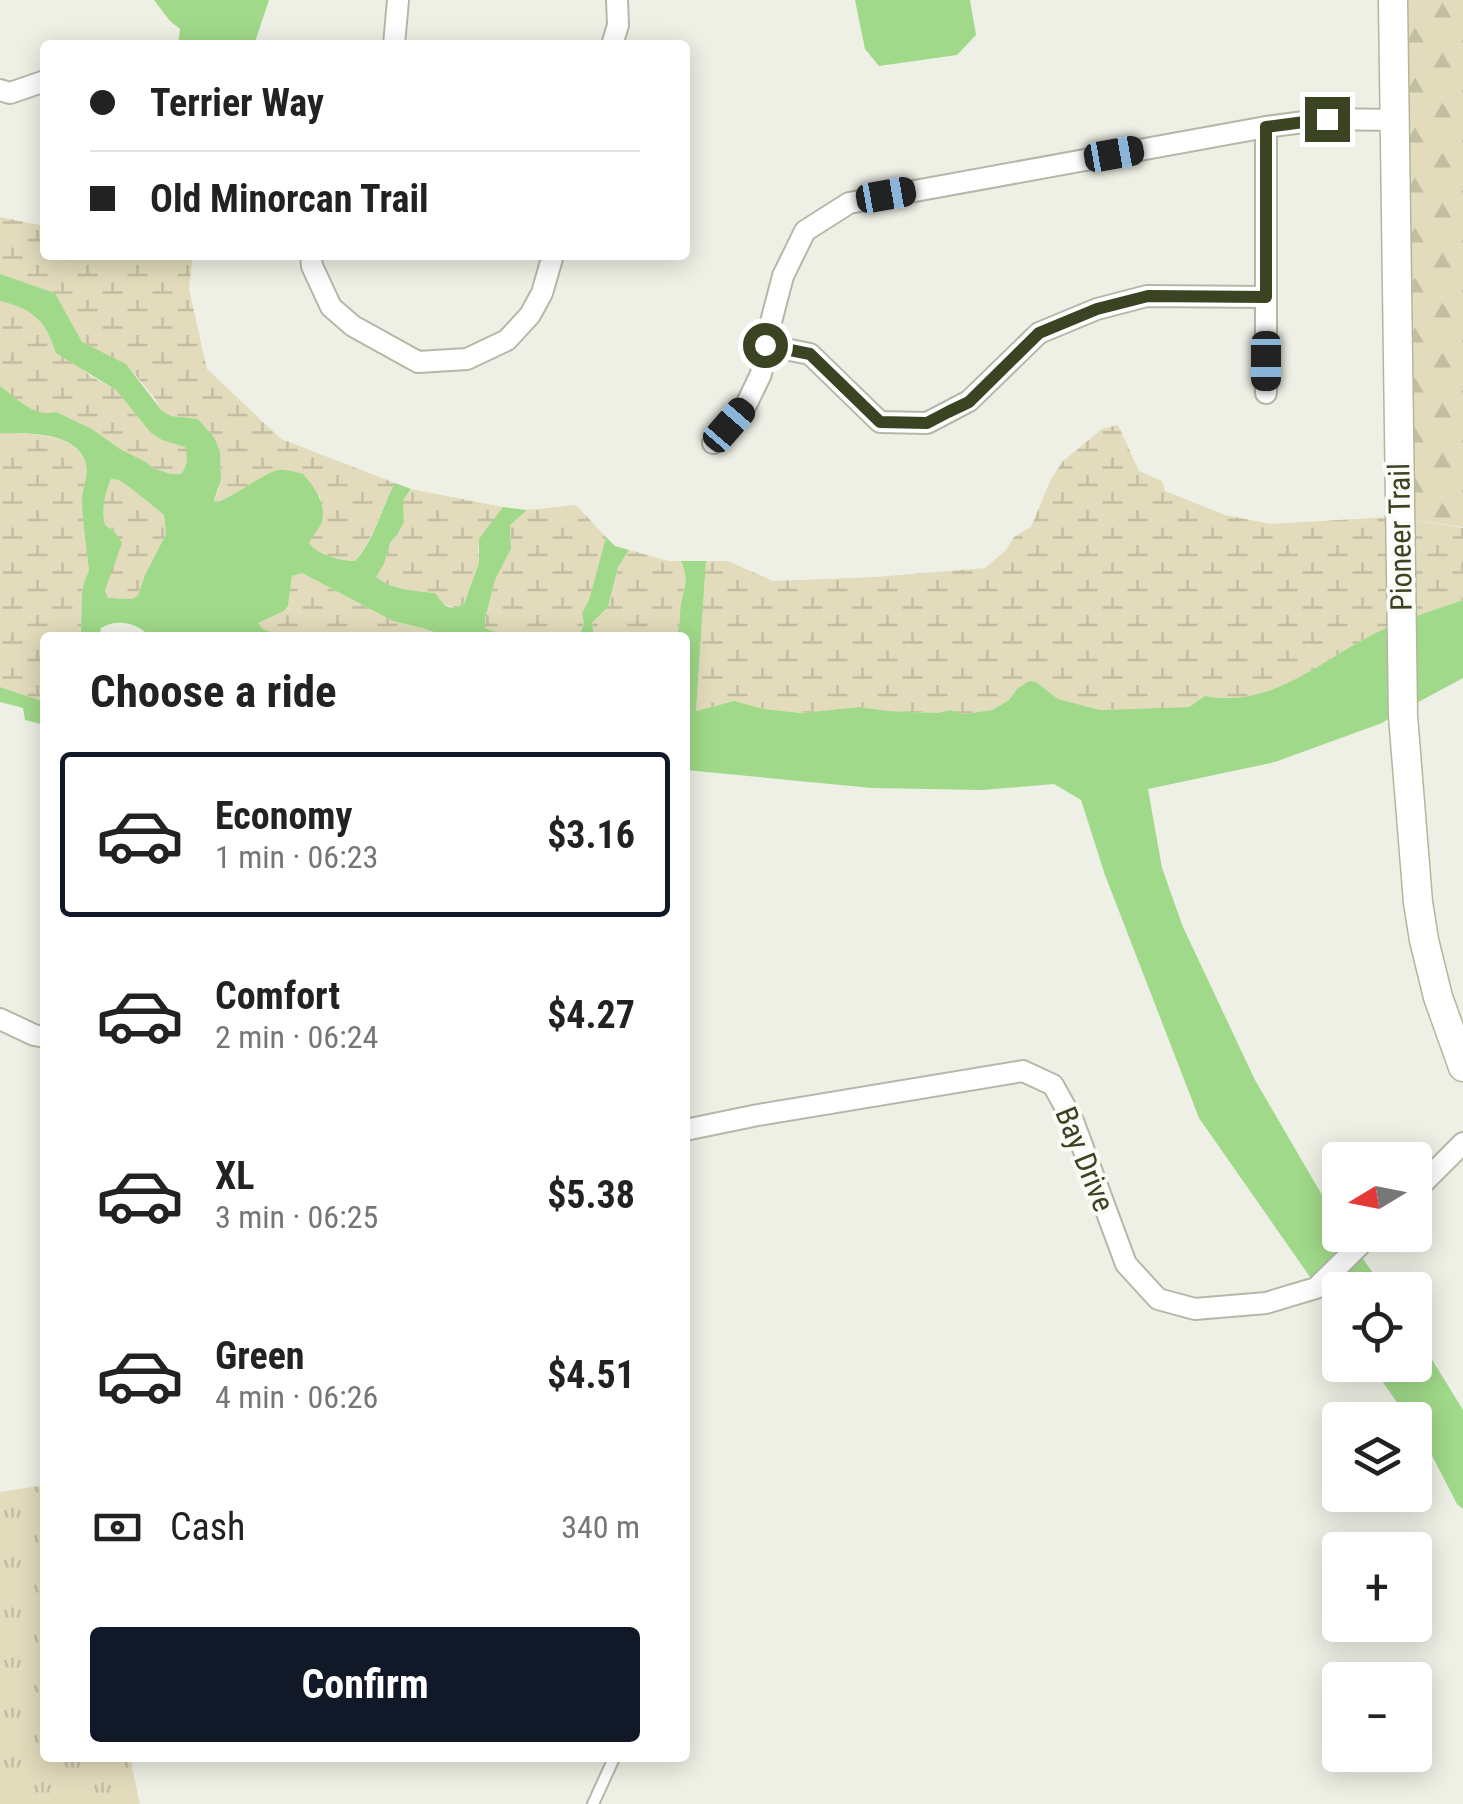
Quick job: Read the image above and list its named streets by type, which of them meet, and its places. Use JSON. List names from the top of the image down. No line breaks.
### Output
{"streets":{"street":["Pioneer Trail","Bay Drive"]},"north":"left","page":{"banner":["Terrier Way","Old Minorcan Trail"],"heading":"Choose a ride","list":[{"name":"Economy","note":"1 min · 06:23","value":"$3.16"},{"name":"Comfort","note":"2 min · 06:24","value":"$4.27"},{"name":"XL","note":"3 min · 06:25","value":"$5.38"},{"name":"Green","note":"4 min · 06:26","value":"$4.51"}],"map_buttons":["+","−"],"pay":["Cash","340 m"],"buttons":"Confirm"}}
